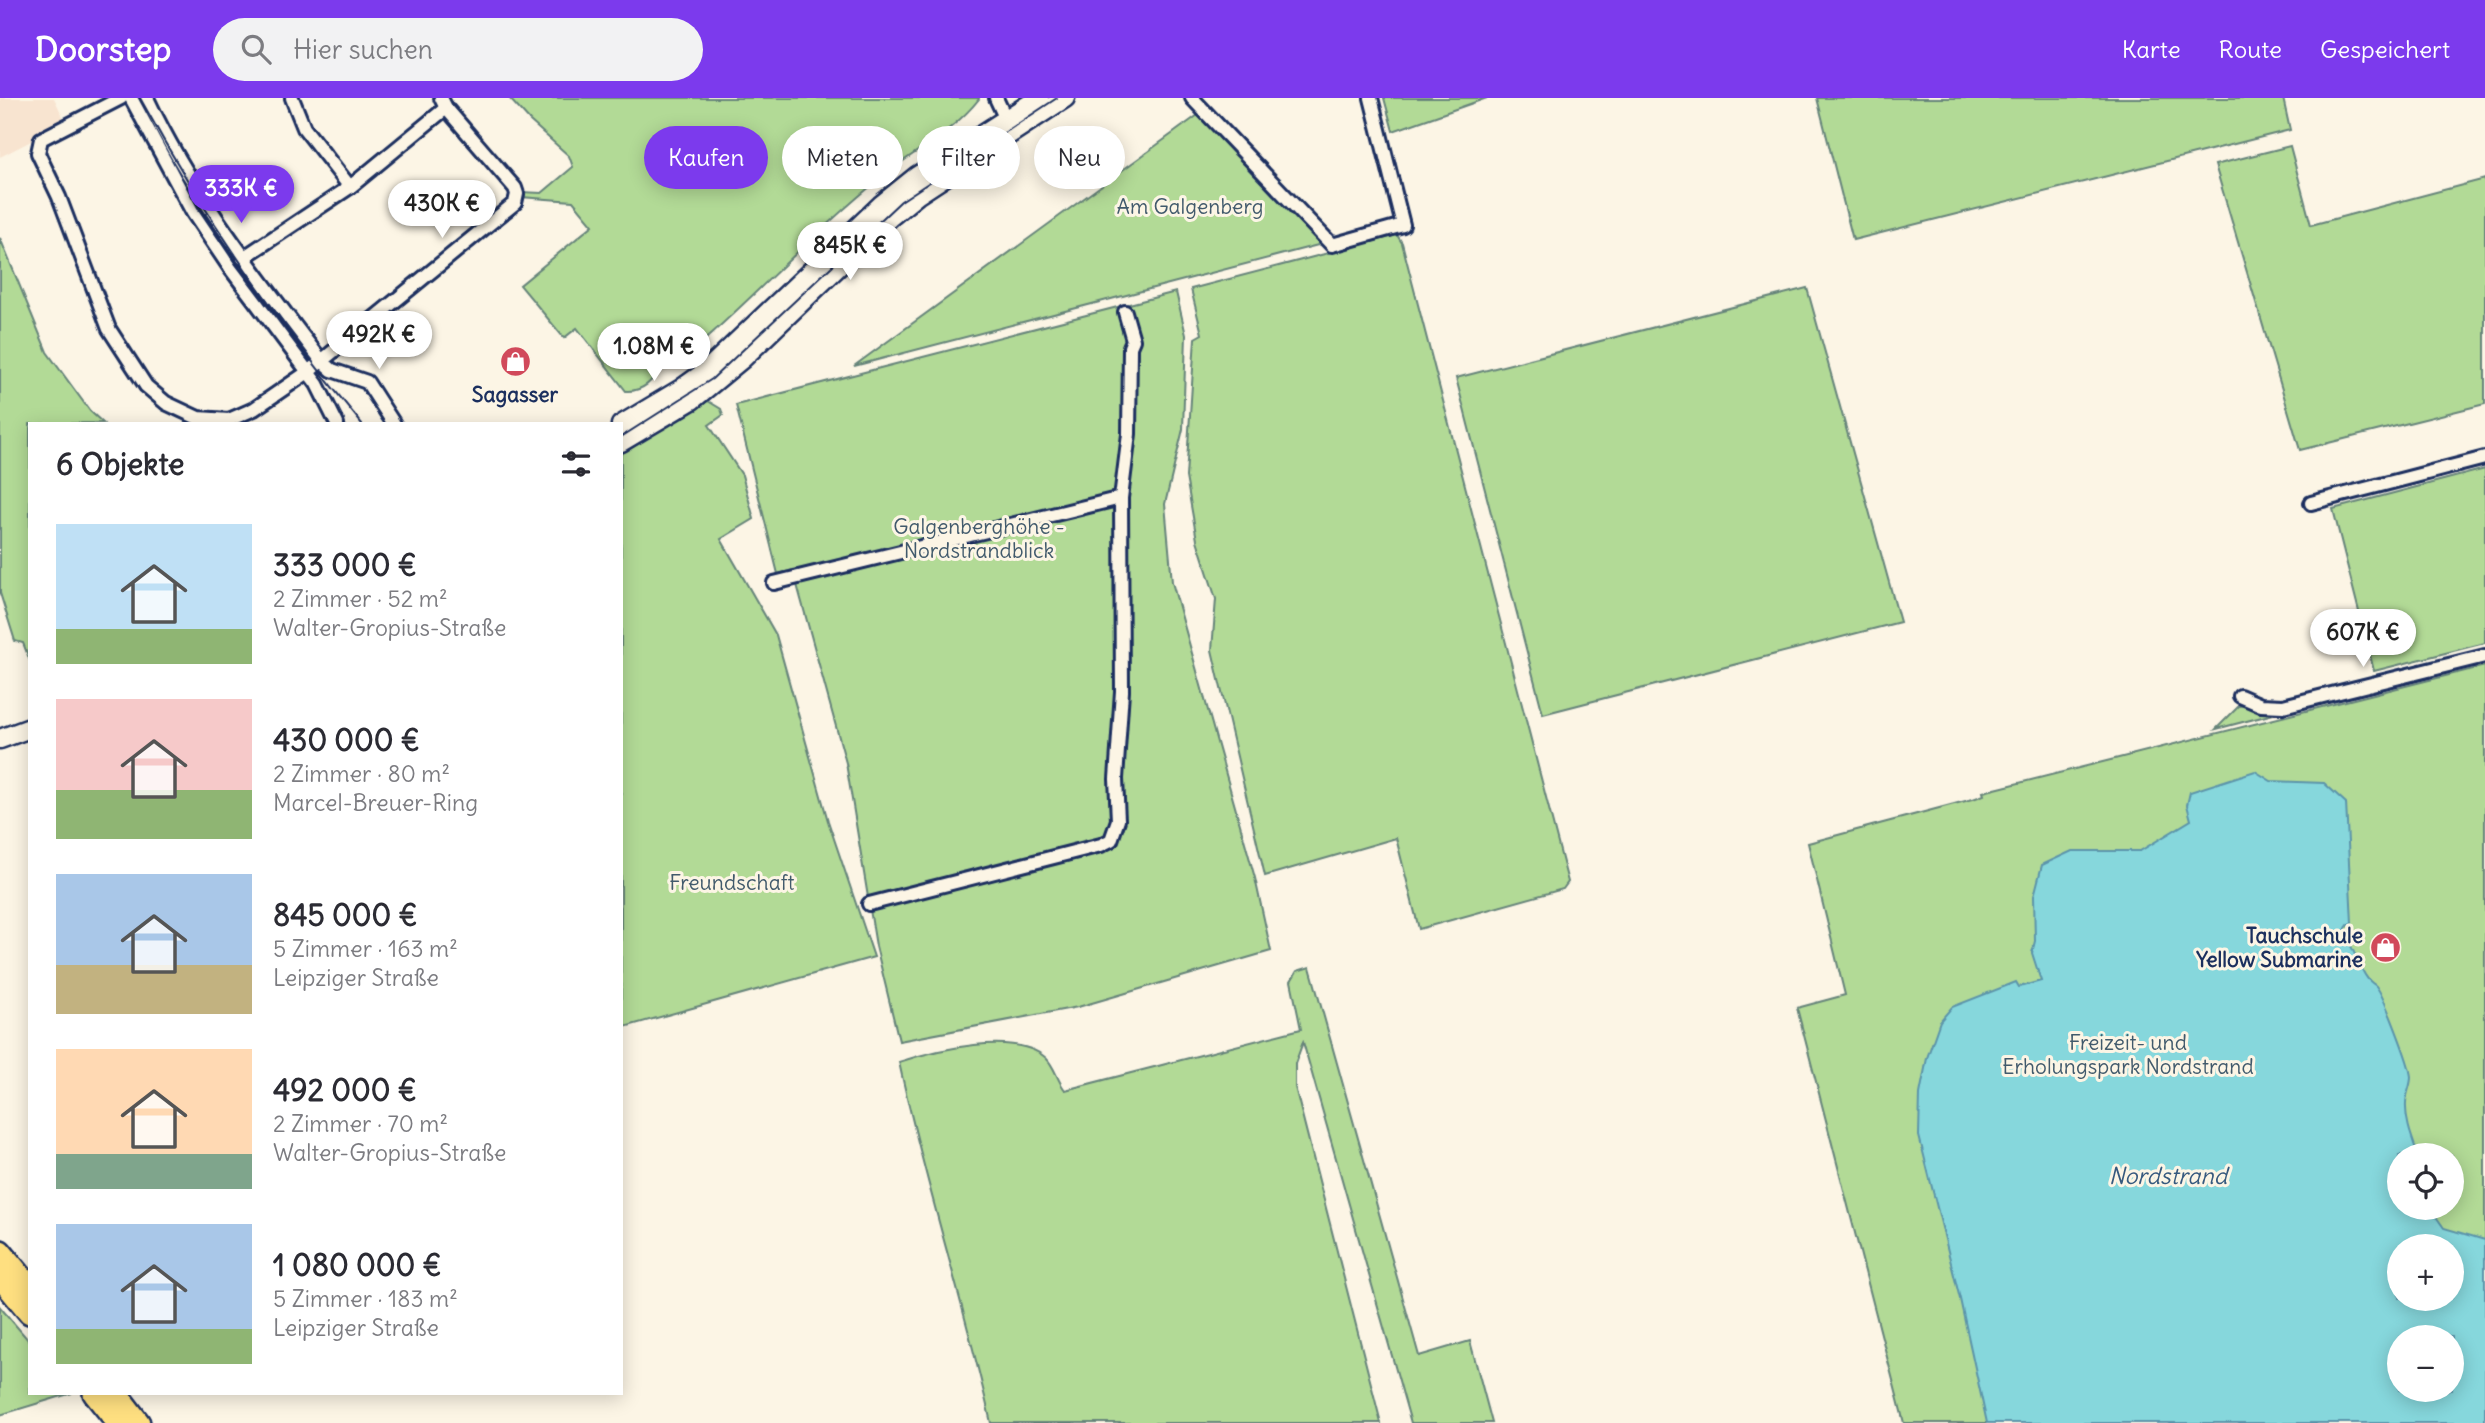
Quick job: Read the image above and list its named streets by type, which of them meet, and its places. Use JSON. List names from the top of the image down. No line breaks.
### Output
{"water":["Nordstrand"],"parks":["Am Galgenberg","Galgenberghöhe - Nordstrandblick","Freundschaft","Freizeit- und Erholungspark Nordstrand"],"places":{"shop":["Sagasser","Tauchschule Yellow Submarine"]},"page":{"header":"Doorstep","search":"Hier suchen","nav":["Karte","Route","Gespeichert"],"chip":["Kaufen","Mieten","Filter","Neu"],"price":["333K €","430K €","845K €","492K €","1.08M €","607K €"],"heading":"6 Objekte","list":[{"name":"333 000 €","note":"2 Zimmer · 52 m² · Walter-Gropius-Straße"},{"name":"430 000 €","note":"2 Zimmer · 80 m² · Marcel-Breuer-Ring"},{"name":"845 000 €","note":"5 Zimmer · 163 m² · Leipziger Straße"},{"name":"492 000 €","note":"2 Zimmer · 70 m² · Walter-Gropius-Straße"},{"name":"1 080 000 €","note":"5 Zimmer · 183 m² · Leipziger Straße"}],"map_buttons":["+","−"]}}
